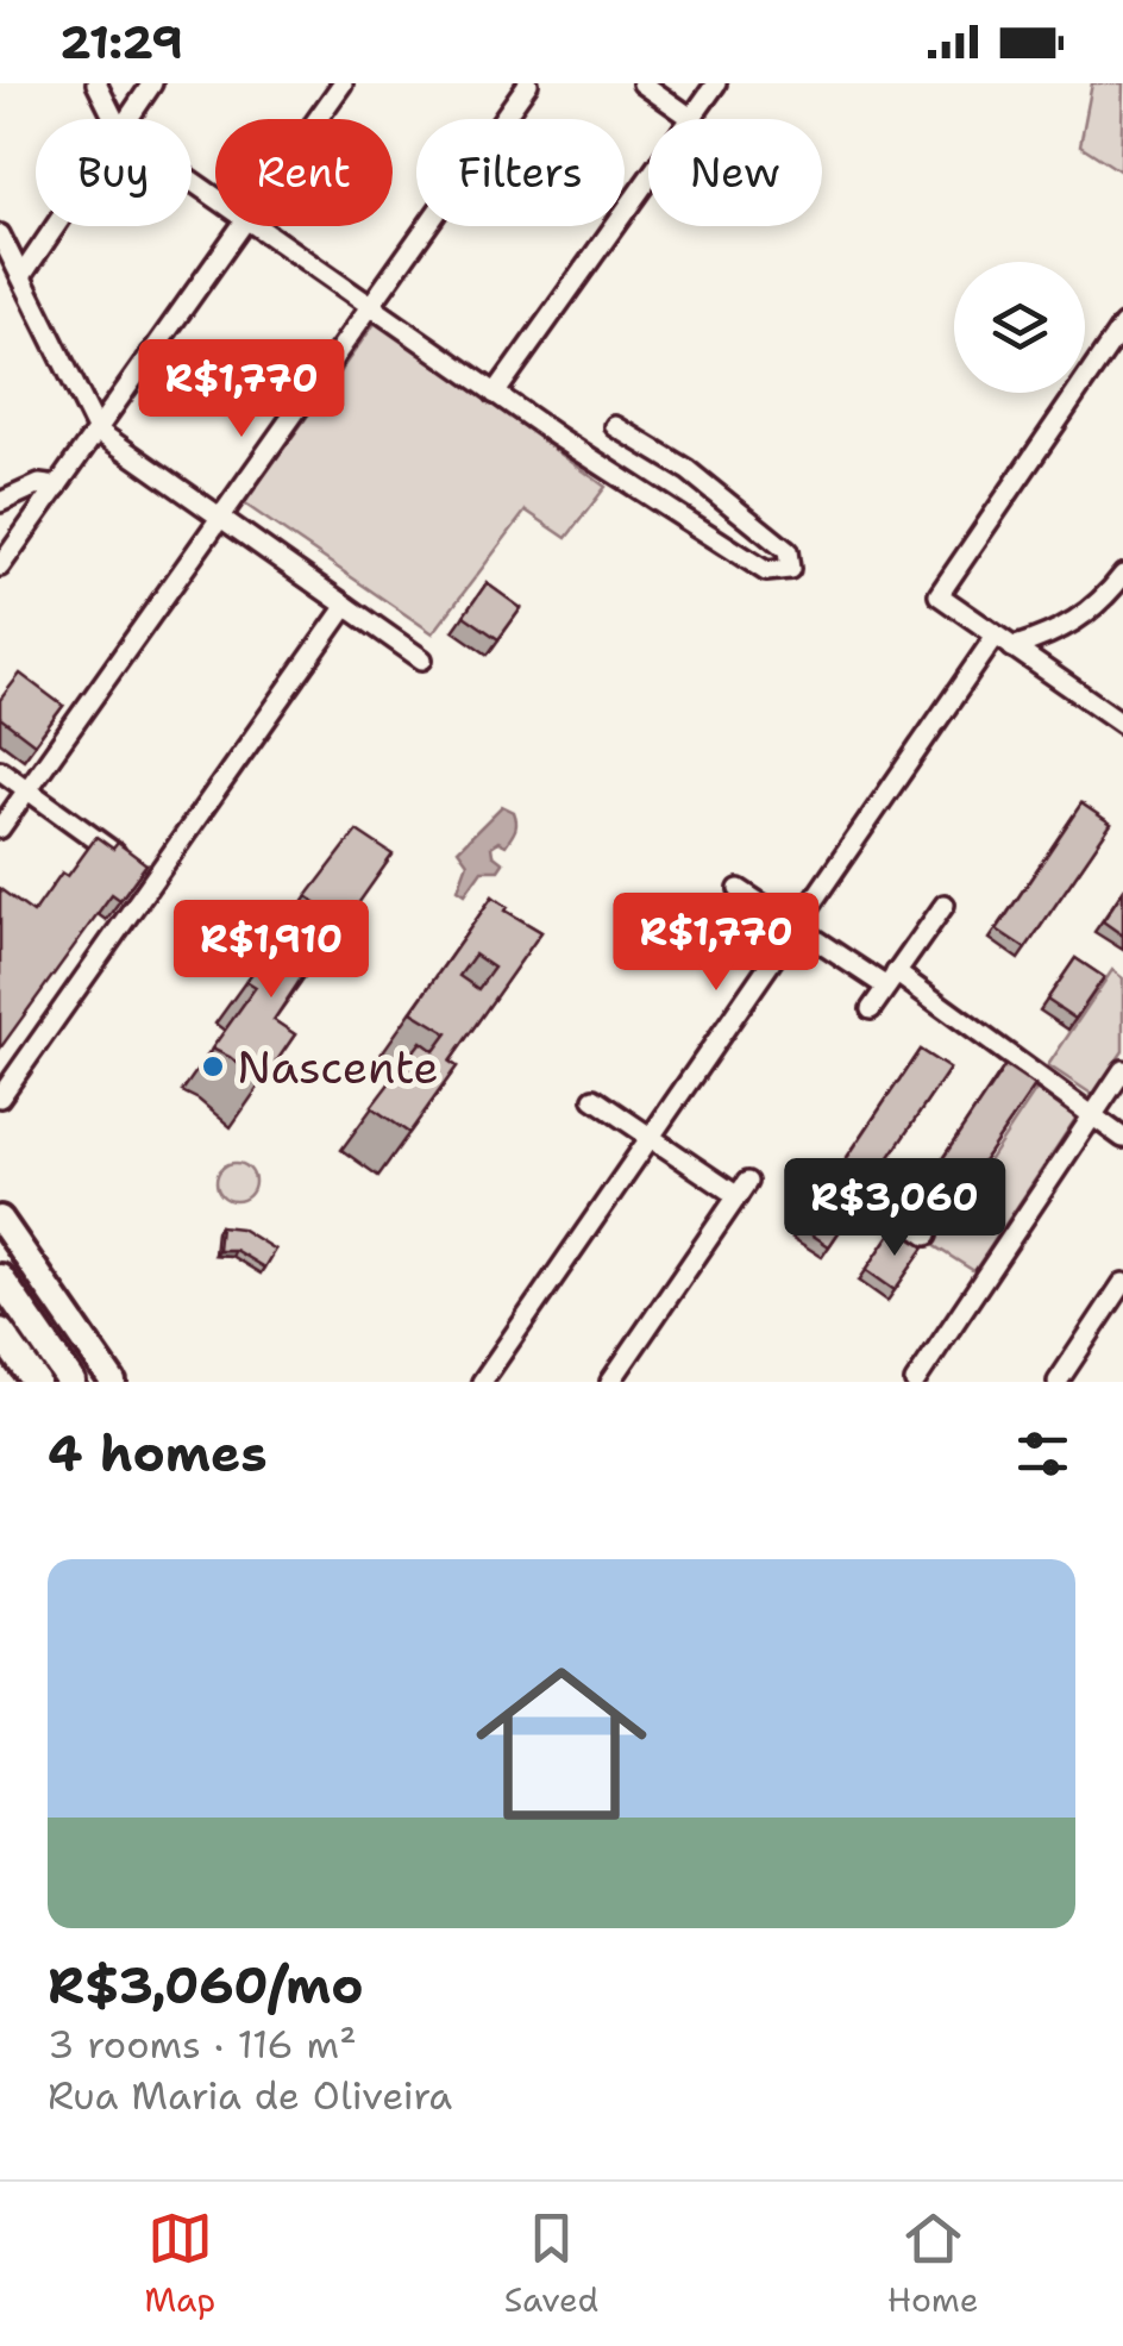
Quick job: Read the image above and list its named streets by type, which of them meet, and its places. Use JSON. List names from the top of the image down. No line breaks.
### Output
{"places":["Nascente"],"page":{"status":"21:29","chip":["Buy","Rent","Filters","New"],"price":["R$1,770","R$1,770","R$1,910","R$3,060"],"heading":"4 homes","list":[{"name":"R$3,060/mo","note":"3 rooms · 116 m² · Rua Maria de Oliveira"}],"tabs":["Map","Saved","Home"]}}
